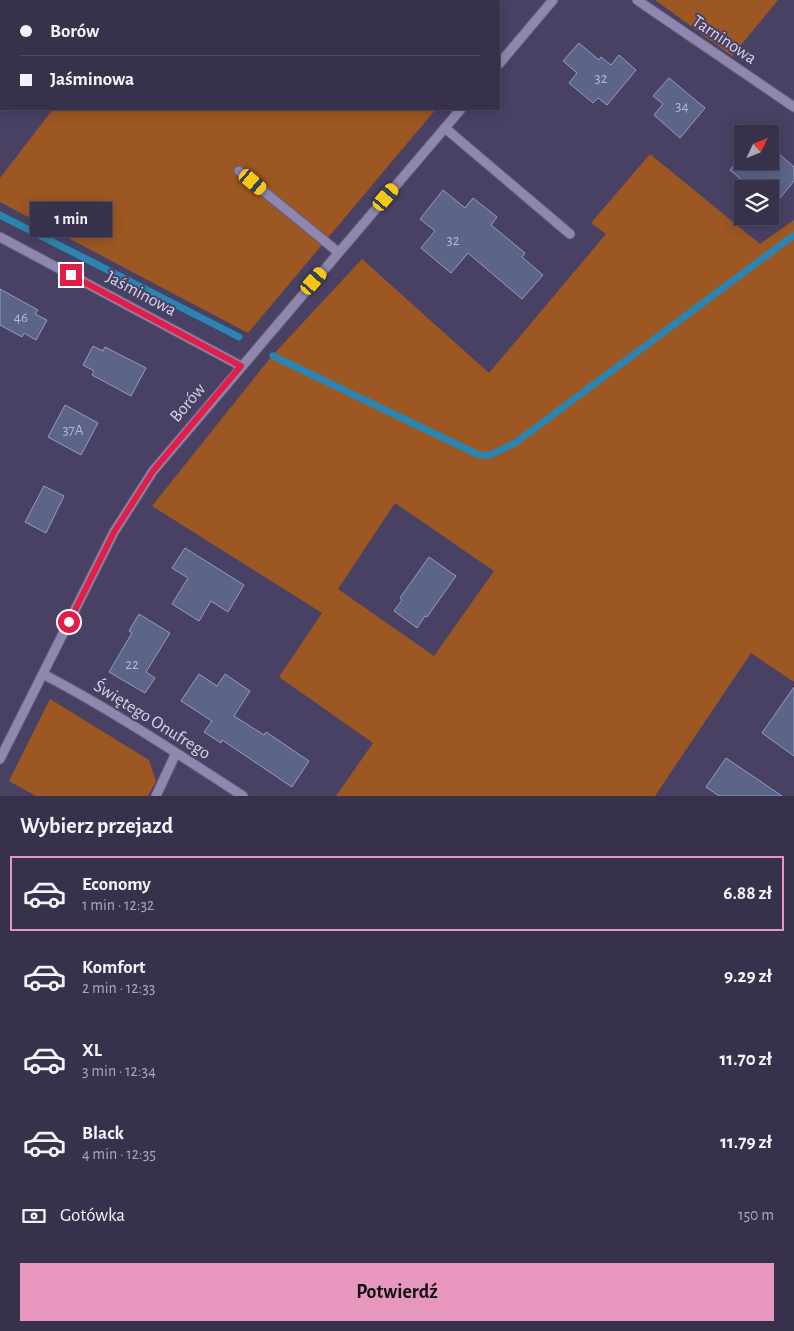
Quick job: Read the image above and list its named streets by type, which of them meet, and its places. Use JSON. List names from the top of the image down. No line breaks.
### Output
{"streets":{"street":["Tarninowa","Jaśminowa","Borów","Świętego Onufrego"]},"crossings":[["Jaśminowa","Borów"],["Borów","Świętego Onufrego"]],"house_numbers":["32","34","32","46","37A","22"],"north":"top right","page":{"banner":["Borów","Jaśminowa"],"bubble":"1 min","heading":"Wybierz przejazd","list":[{"name":"Economy","note":"1 min · 12:32","value":"6.88 zł"},{"name":"Komfort","note":"2 min · 12:33","value":"9.29 zł"},{"name":"XL","note":"3 min · 12:34","value":"11.70 zł"},{"name":"Black","note":"4 min · 12:35","value":"11.79 zł"}],"pay":["Gotówka","150 m"],"buttons":"Potwierdź"}}
